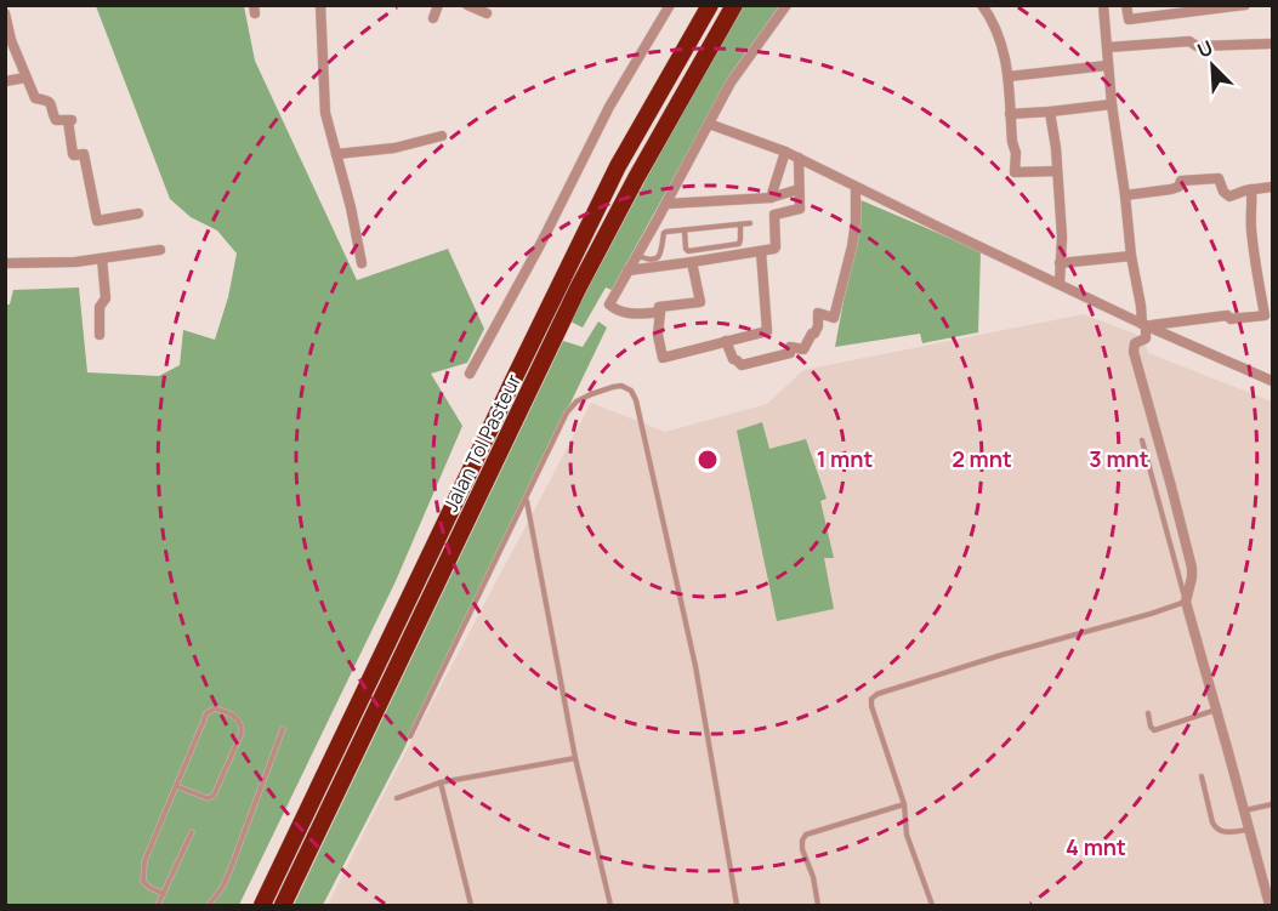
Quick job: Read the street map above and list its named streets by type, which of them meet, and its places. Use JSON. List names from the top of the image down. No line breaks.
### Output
{"streets":{"highway":["Jalan Tol Pasteur"]},"north":"top left","rings":["1 mnt","2 mnt","3 mnt","4 mnt"]}
